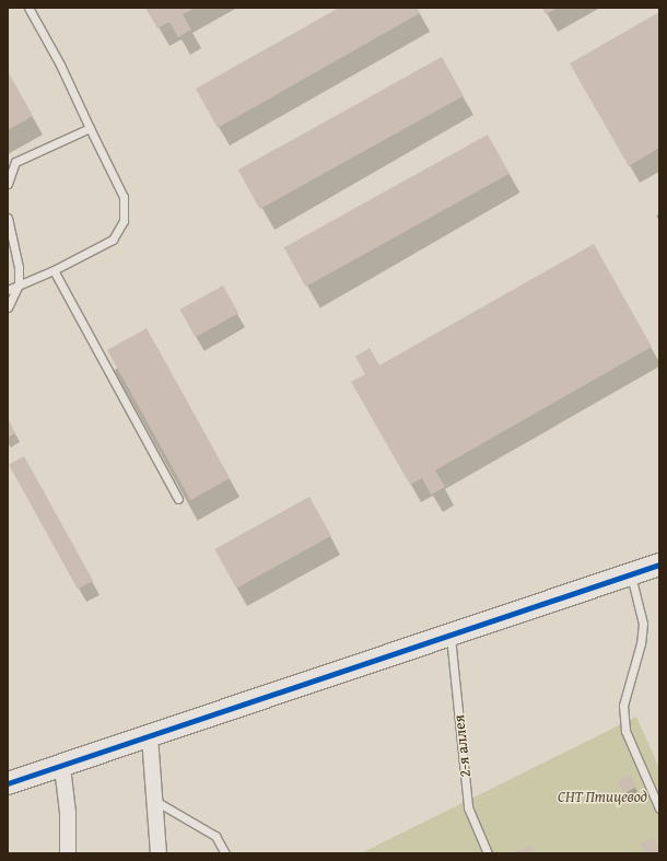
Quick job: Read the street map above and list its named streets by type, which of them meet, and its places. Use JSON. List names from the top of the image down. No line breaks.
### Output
{"streets":{"lane":["2-я аллея"]},"parks":["СНТ Птицевод"]}
